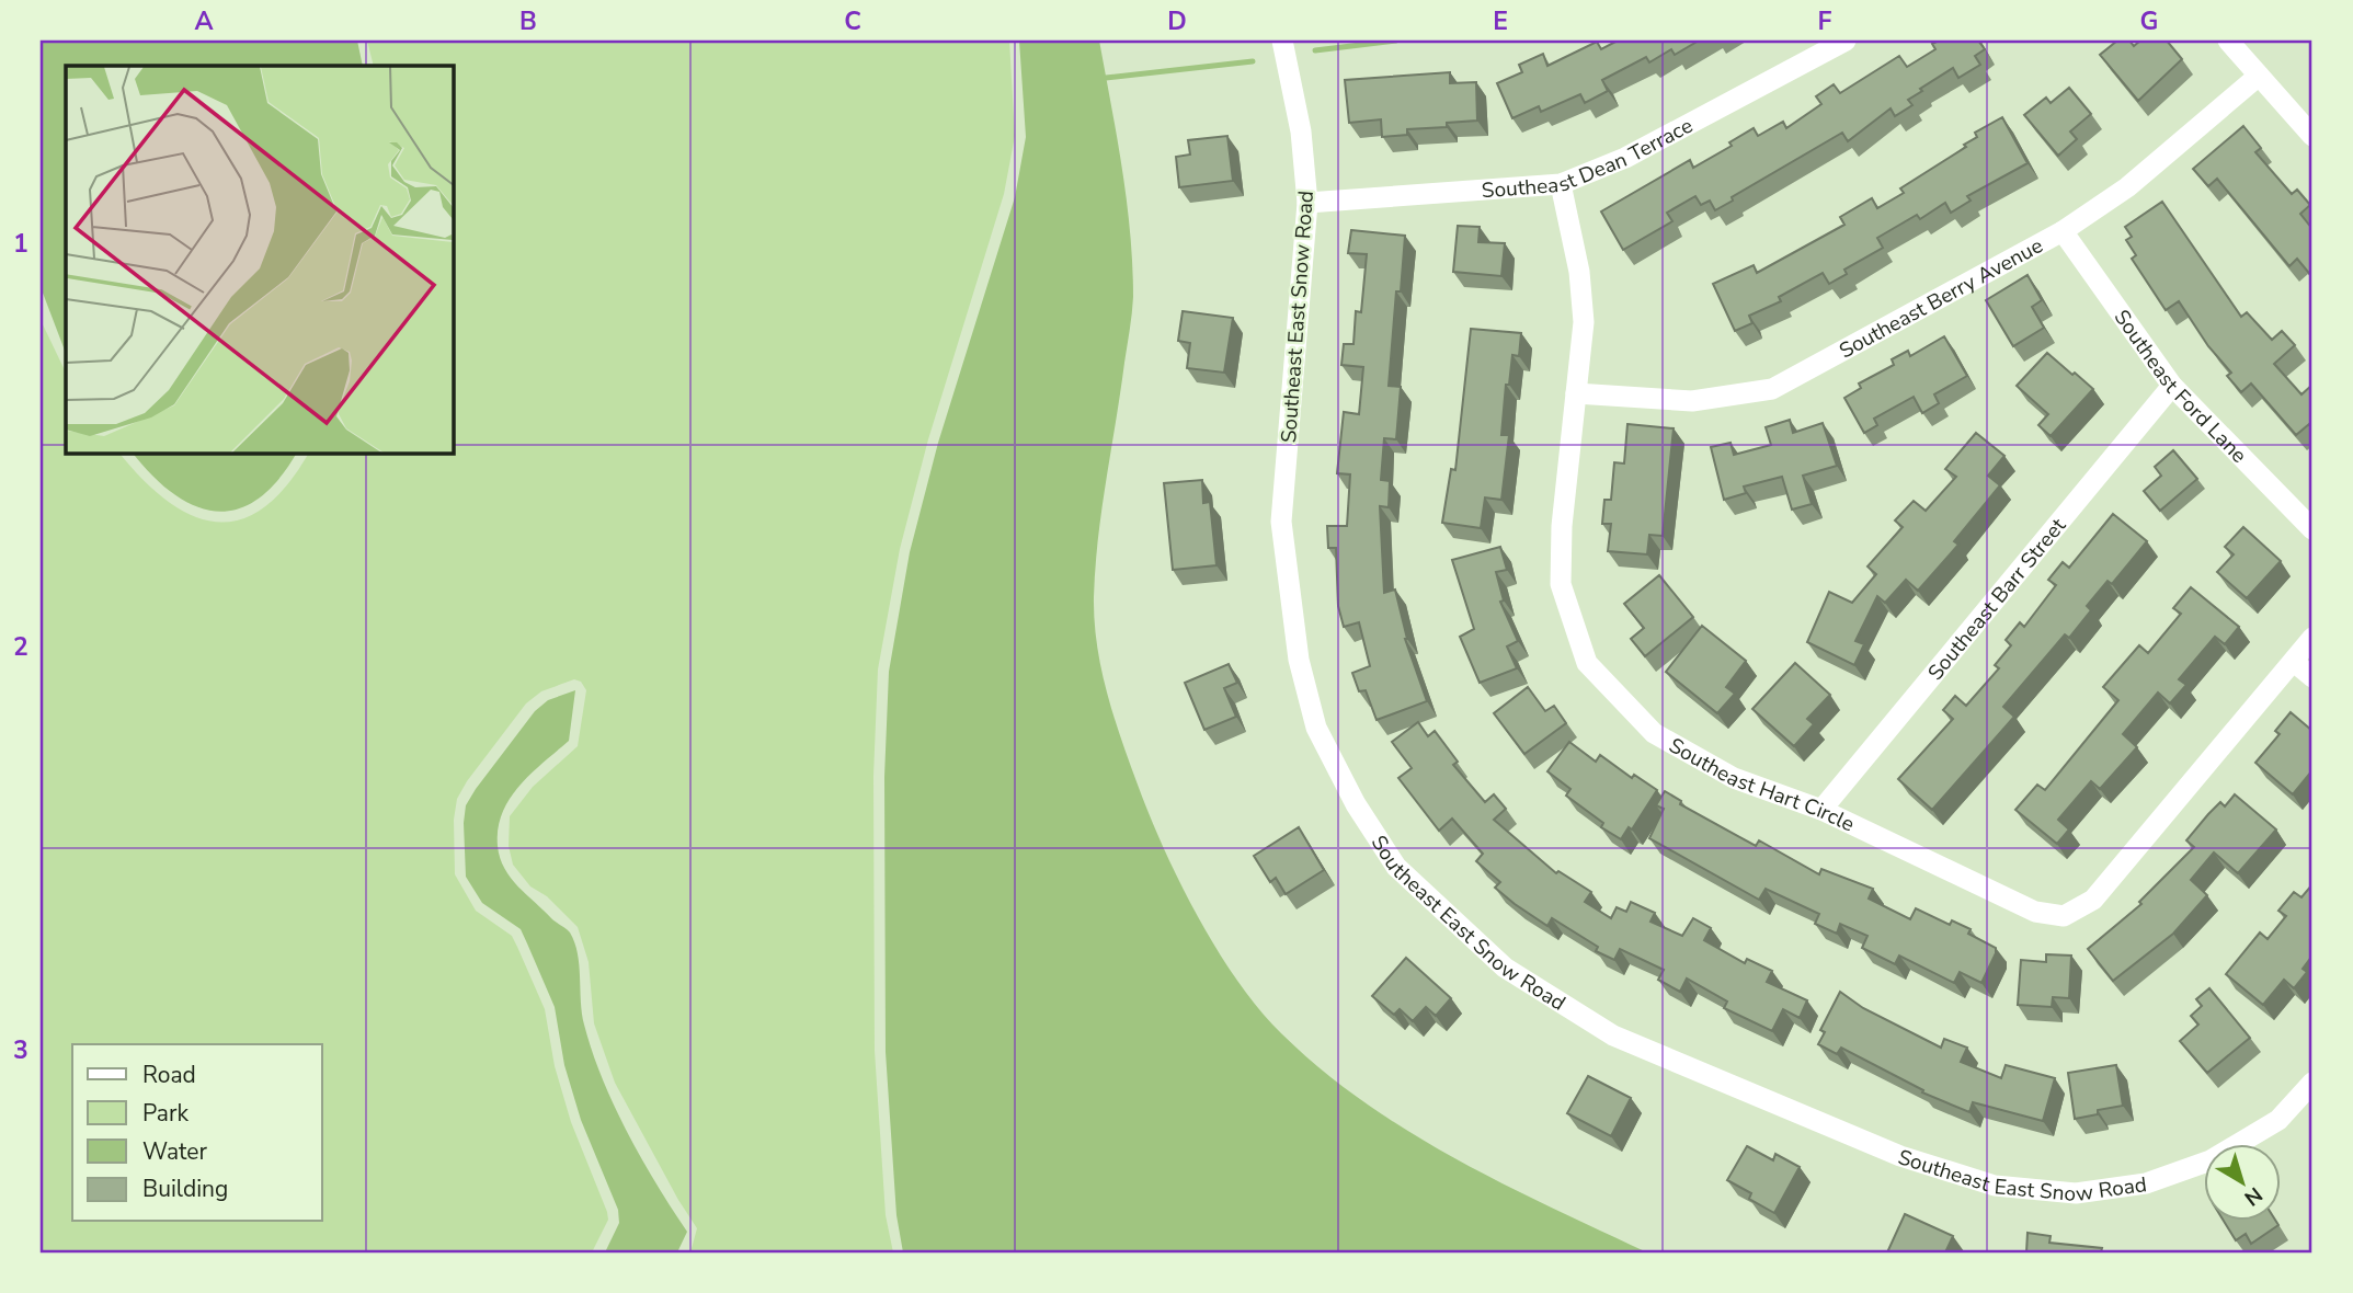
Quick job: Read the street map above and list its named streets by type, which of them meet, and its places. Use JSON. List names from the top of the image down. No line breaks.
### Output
{"streets":{"street":["Southeast Dean Terrace","Southeast Berry Avenue","Southeast East Snow Road","Southeast Ford Lane","Southeast Barr Street","Southeast Hart Circle"]},"crossings":[["Southeast Dean Terrace","Southeast East Snow Road"],["Southeast Dean Terrace","Southeast Hart Circle"],["Southeast Berry Avenue","Southeast Ford Lane"],["Southeast Berry Avenue","Southeast Hart Circle"],["Southeast Ford Lane","Southeast Barr Street"],["Southeast Barr Street","Southeast Hart Circle"]],"legend":["Road","Park","Water","Building"],"north":"bottom right","grid":{"columns":["A","B","C","D","E","F","G"],"rows":["1","2","3"]}}
